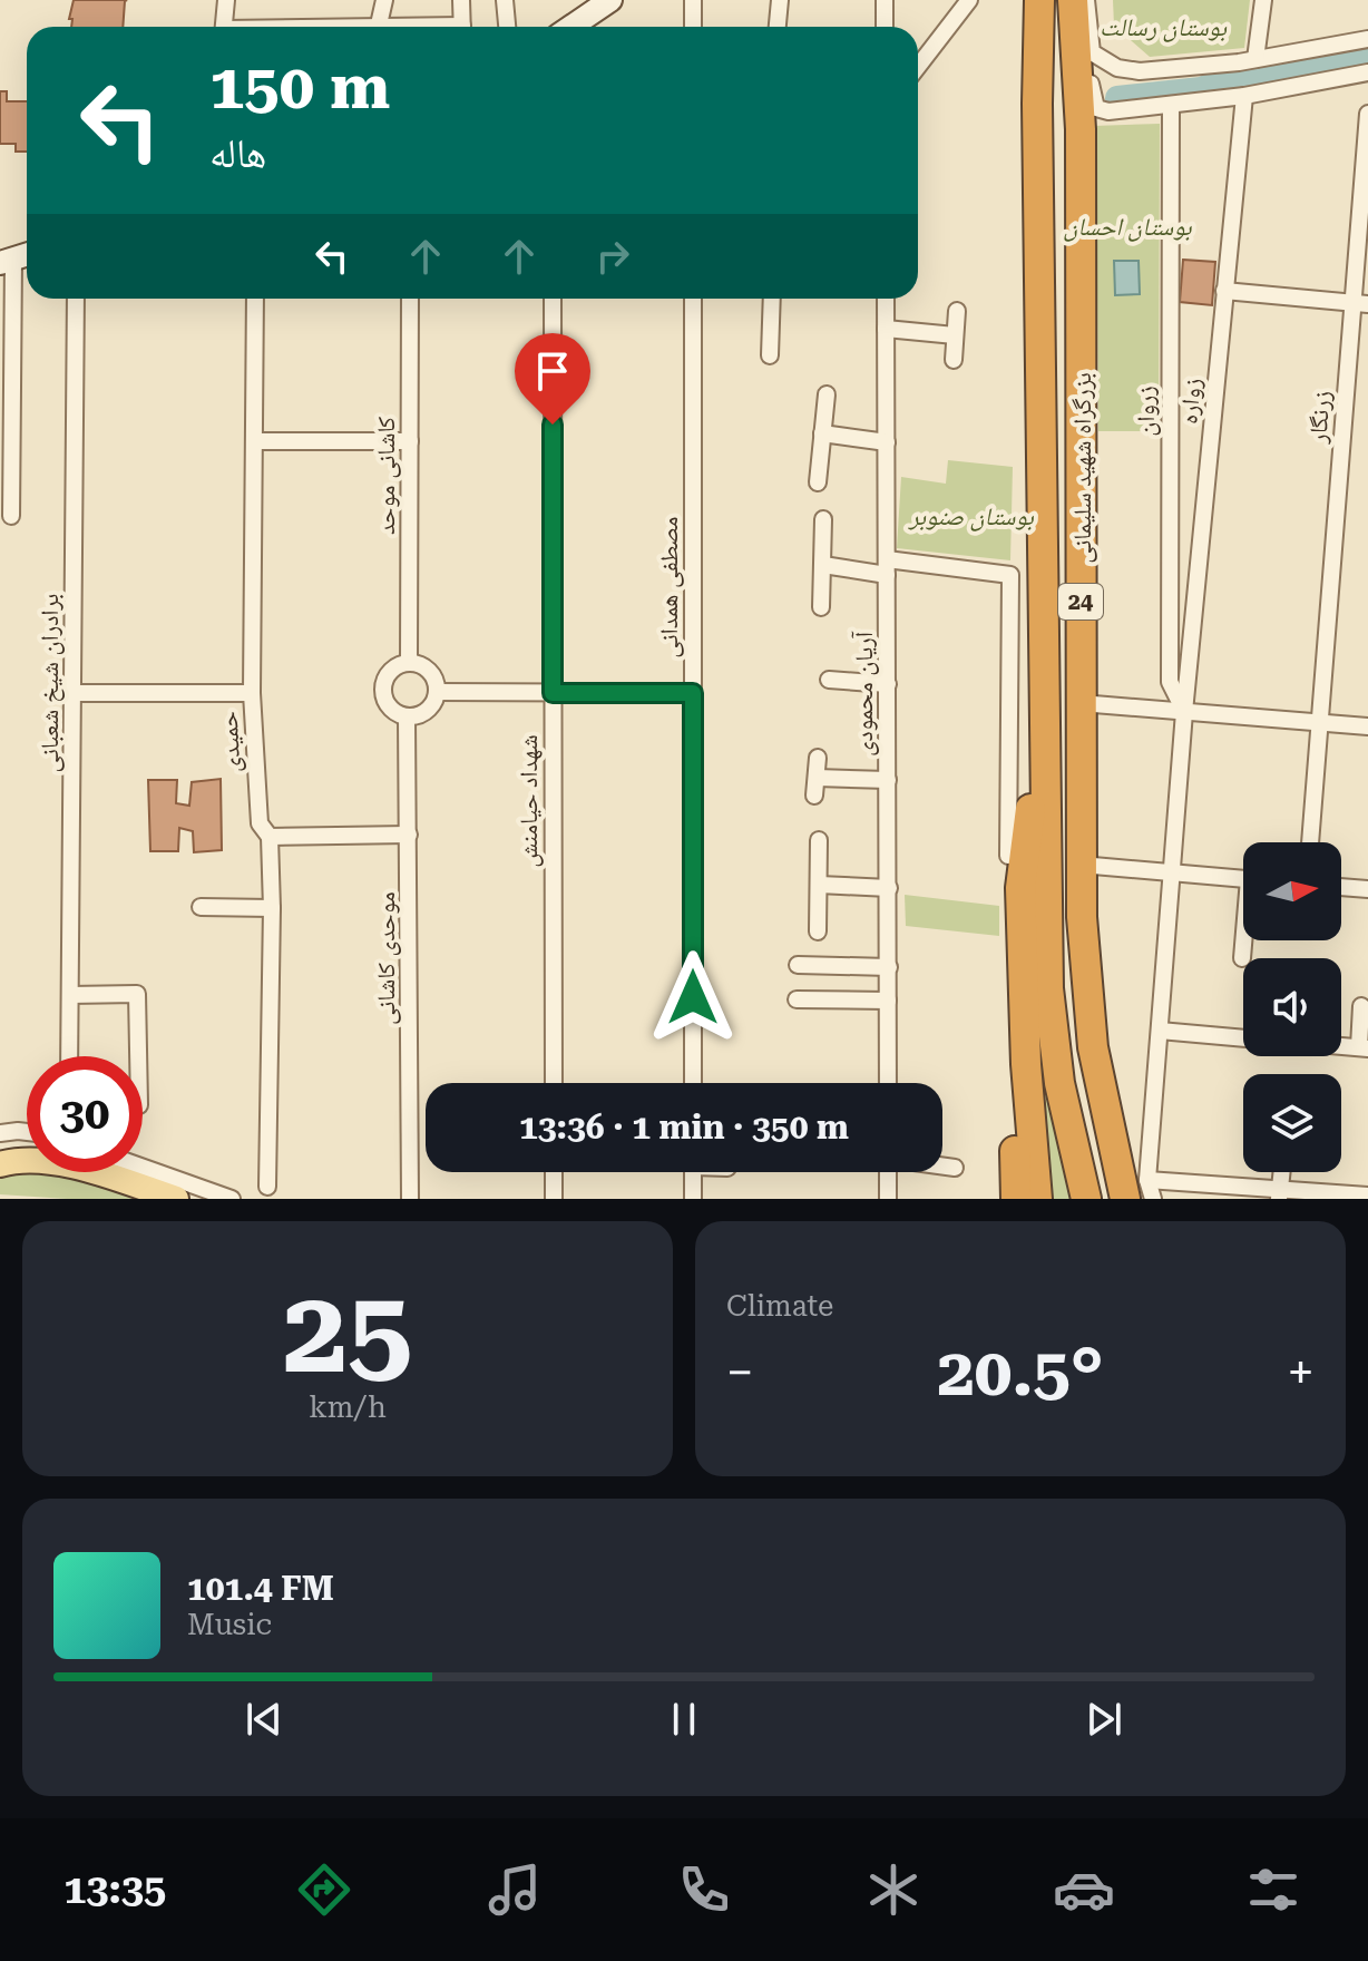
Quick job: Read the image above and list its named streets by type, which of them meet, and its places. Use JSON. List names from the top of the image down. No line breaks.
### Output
{"streets":{"highway":["بزرگراه شهید سلیمانی","24"],"street":["زواره","زروان","زرنگار","کاشانی موحد","مصطفی همدانی","برادران شیخ شعبانی","آریان محمودی","حمیدی","شهداد حیامنش","موحدی کاشانی"]},"crossings":[["زواره","زروان"],["کاشانی موحد","موحدی کاشانی"]],"parks":["بوستان رسالت","بوستان احسان","بوستان صنوبر"],"north":"right","page":{"turn":["150 m","هاله"],"limit":"30","trip":"13:36 · 1 min · 350 m","tile":[["25","km/h"],"Climate"],"heat":["−","20.5°","+"],"song":["101.4 FM","Music"],"tabs":"13:35"}}
